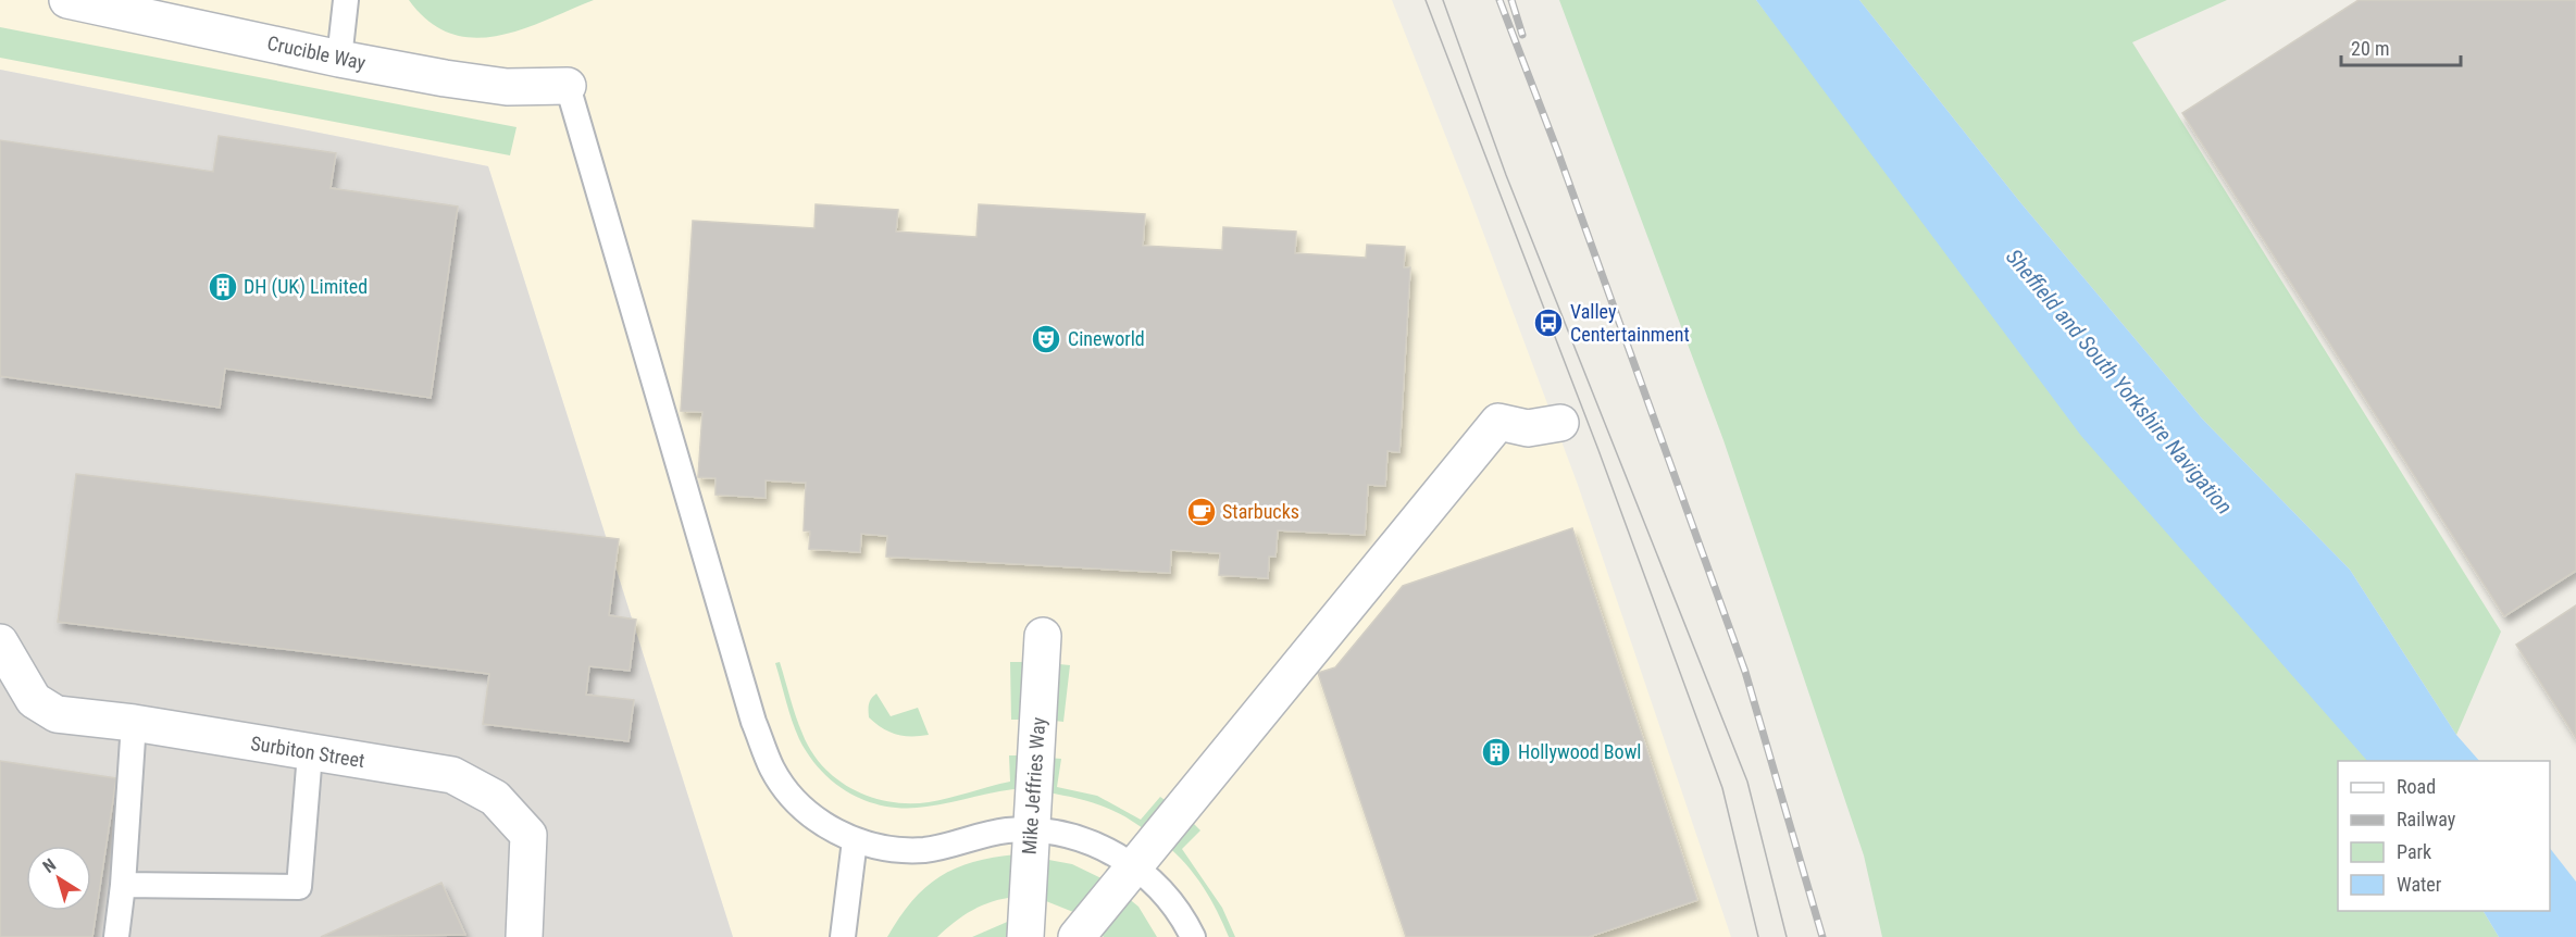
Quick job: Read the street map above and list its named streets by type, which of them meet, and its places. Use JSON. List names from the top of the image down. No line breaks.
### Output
{"streets":{"street":["Crucible Way","Surbiton Street","Mike Jeffries Way"]},"water":["Sheffield and South Yorkshire Navigation"],"places":{"building":["DH (UK) Limited","Hollywood Bowl"],"bus stop":["Valley Centertainment"],"theatre":["Cineworld"],"cafe":["Starbucks"]},"legend":["Road","Railway","Park","Water"],"scale_bar":"20 m","north":"top left"}
